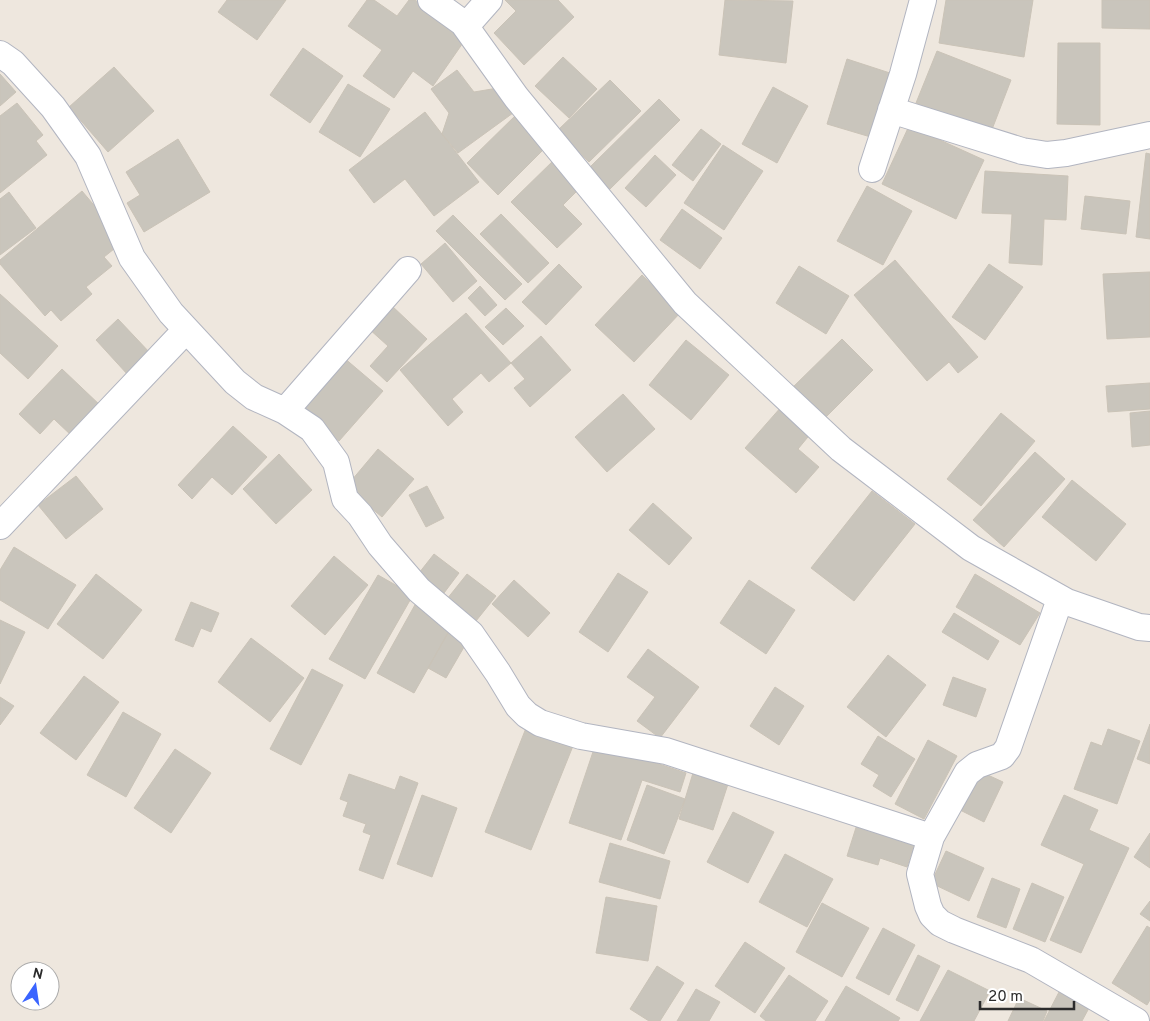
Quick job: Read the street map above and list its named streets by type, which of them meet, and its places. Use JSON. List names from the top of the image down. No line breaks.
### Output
{"scale_bar":"20 m","north":"top"}
